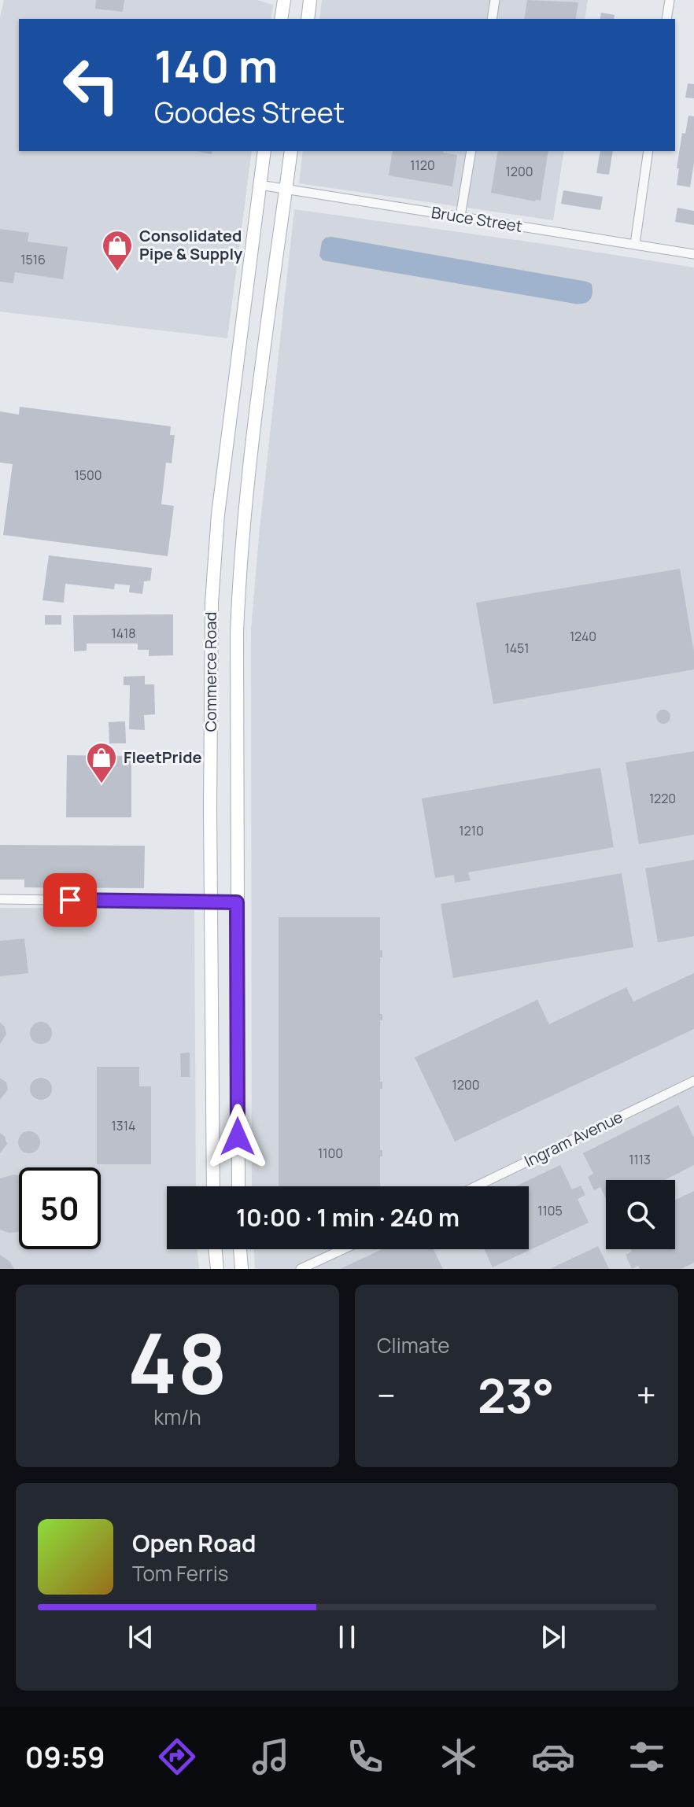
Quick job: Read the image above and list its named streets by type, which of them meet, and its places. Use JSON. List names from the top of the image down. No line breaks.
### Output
{"streets":{"main road":["Commerce Road"],"street":["Bruce Street","Ingram Avenue"]},"crossings":[["Bruce Street","Commerce Road"]],"places":{"shop":["Consolidated Pipe & Supply","FleetPride"]},"house_numbers":["1120","1200","1516","1500","1418","1240","1451","1220","1210","1200","1314","1100","1113","1105"],"page":{"turn":["140 m","Goodes Street"],"limit":"50","trip":"10:00 · 1 min · 240 m","tile":[["48","km/h"],"Climate"],"heat":["−","23°","+"],"song":["Open Road","Tom Ferris"],"tabs":"09:59"}}
